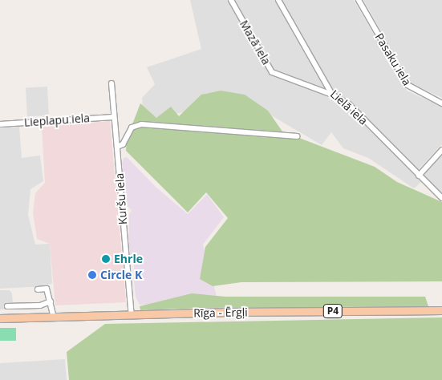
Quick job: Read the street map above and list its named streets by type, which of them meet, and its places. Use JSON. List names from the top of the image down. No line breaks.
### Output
{"streets":{"main road":["P4","Rīga - Ērgļi"],"street":["Mazā iela","Pasaku iela","Lielā iela","Lieplapu iela","Kuršu iela"]},"crossings":[["Mazā iela","Lielā iela"],["Lieplapu iela","Kuršu iela"],["Kuršu iela","Rīga - Ērgļi"]],"places":["Ehrle","Circle K"]}
